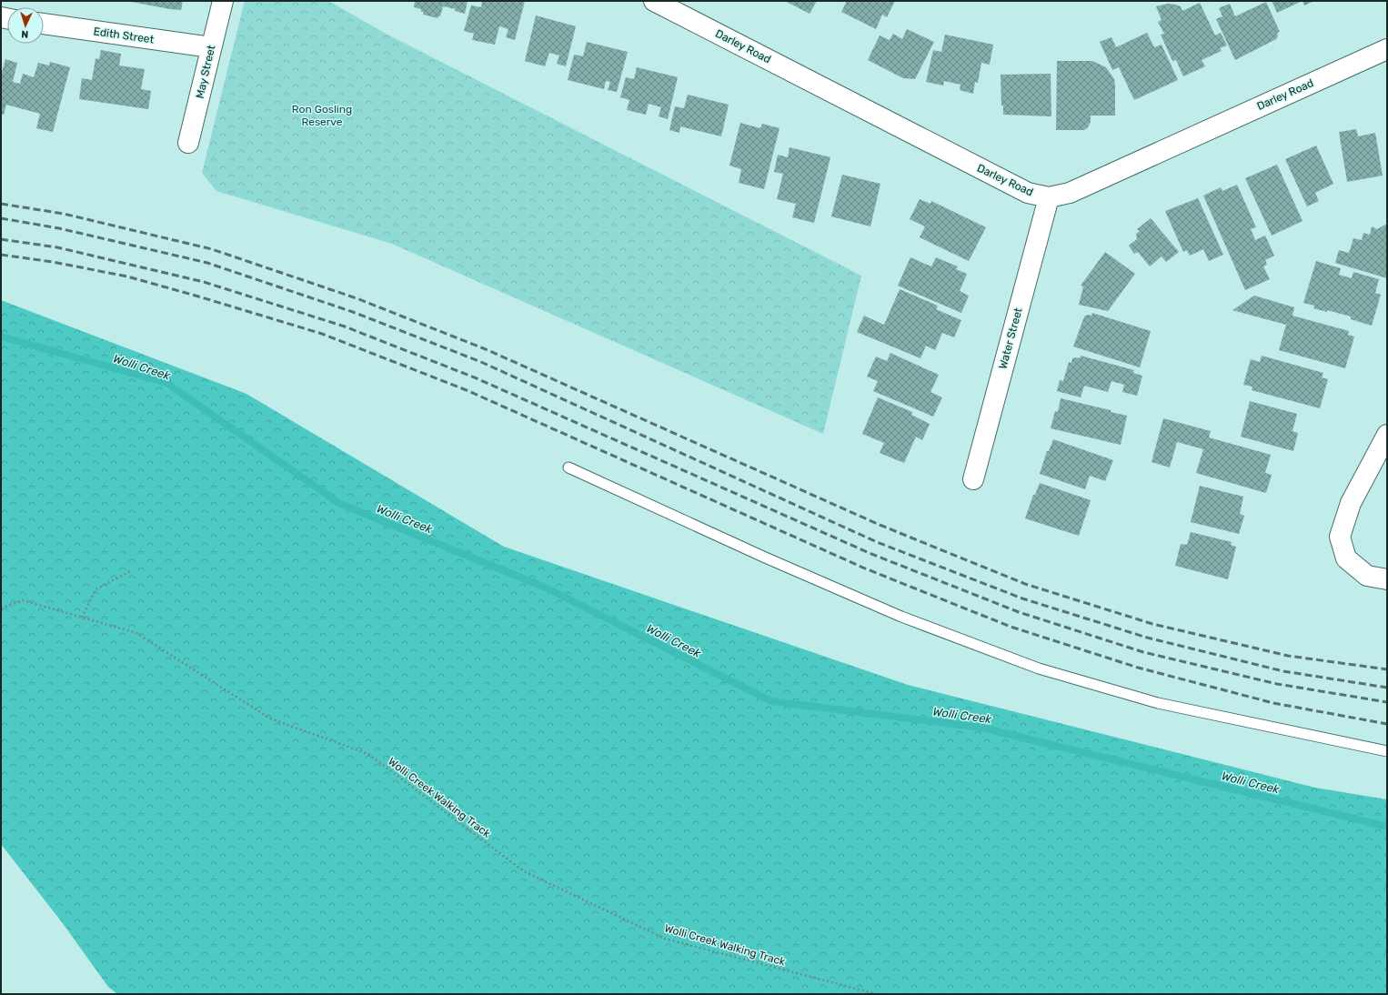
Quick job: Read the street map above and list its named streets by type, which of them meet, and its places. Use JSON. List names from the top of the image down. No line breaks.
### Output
{"streets":{"street":["Edith Street","Darley Road","May Street","Water Street"],"path":["Wolli Creek Walking Track"]},"crossings":[["Edith Street","May Street"],["Darley Road","Water Street"]],"water":["Wolli Creek"],"parks":["Ron Gosling Reserve"],"north":"bottom"}
